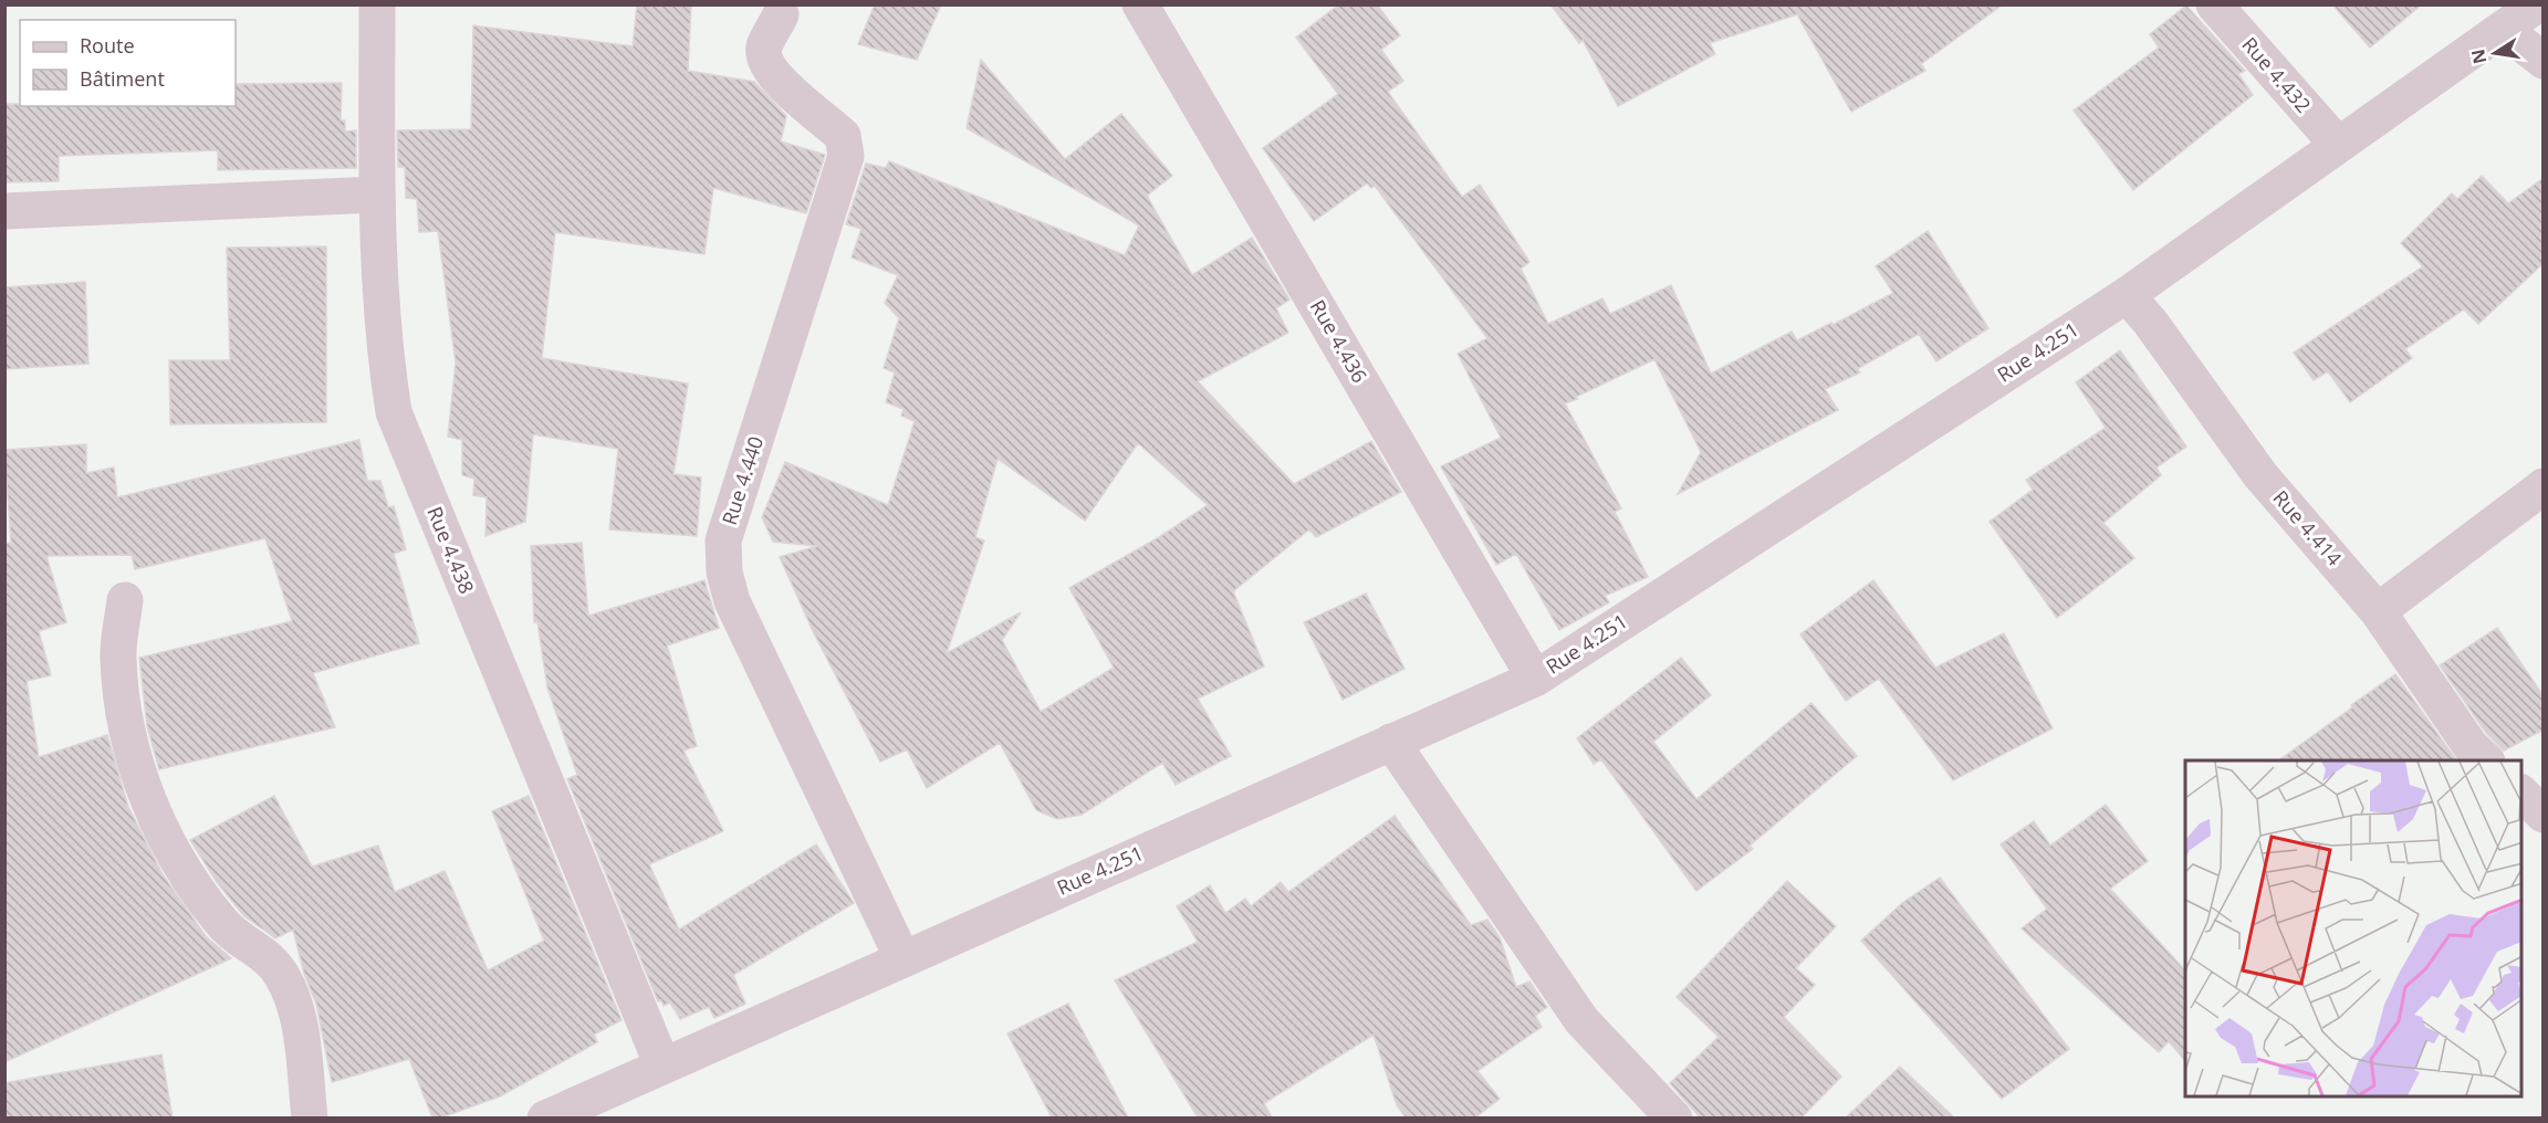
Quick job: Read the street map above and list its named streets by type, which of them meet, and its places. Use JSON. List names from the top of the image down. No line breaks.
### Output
{"streets":{"street":["Rue 4.432","Rue 4.436","Rue 4.251","Rue 4.440","Rue 4.414","Rue 4.438"]},"crossings":[["Rue 4.432","Rue 4.251"],["Rue 4.436","Rue 4.251"],["Rue 4.251","Rue 4.440"],["Rue 4.251","Rue 4.414"],["Rue 4.251","Rue 4.438"]],"legend":["Route","Bâtiment"],"north":"left"}
